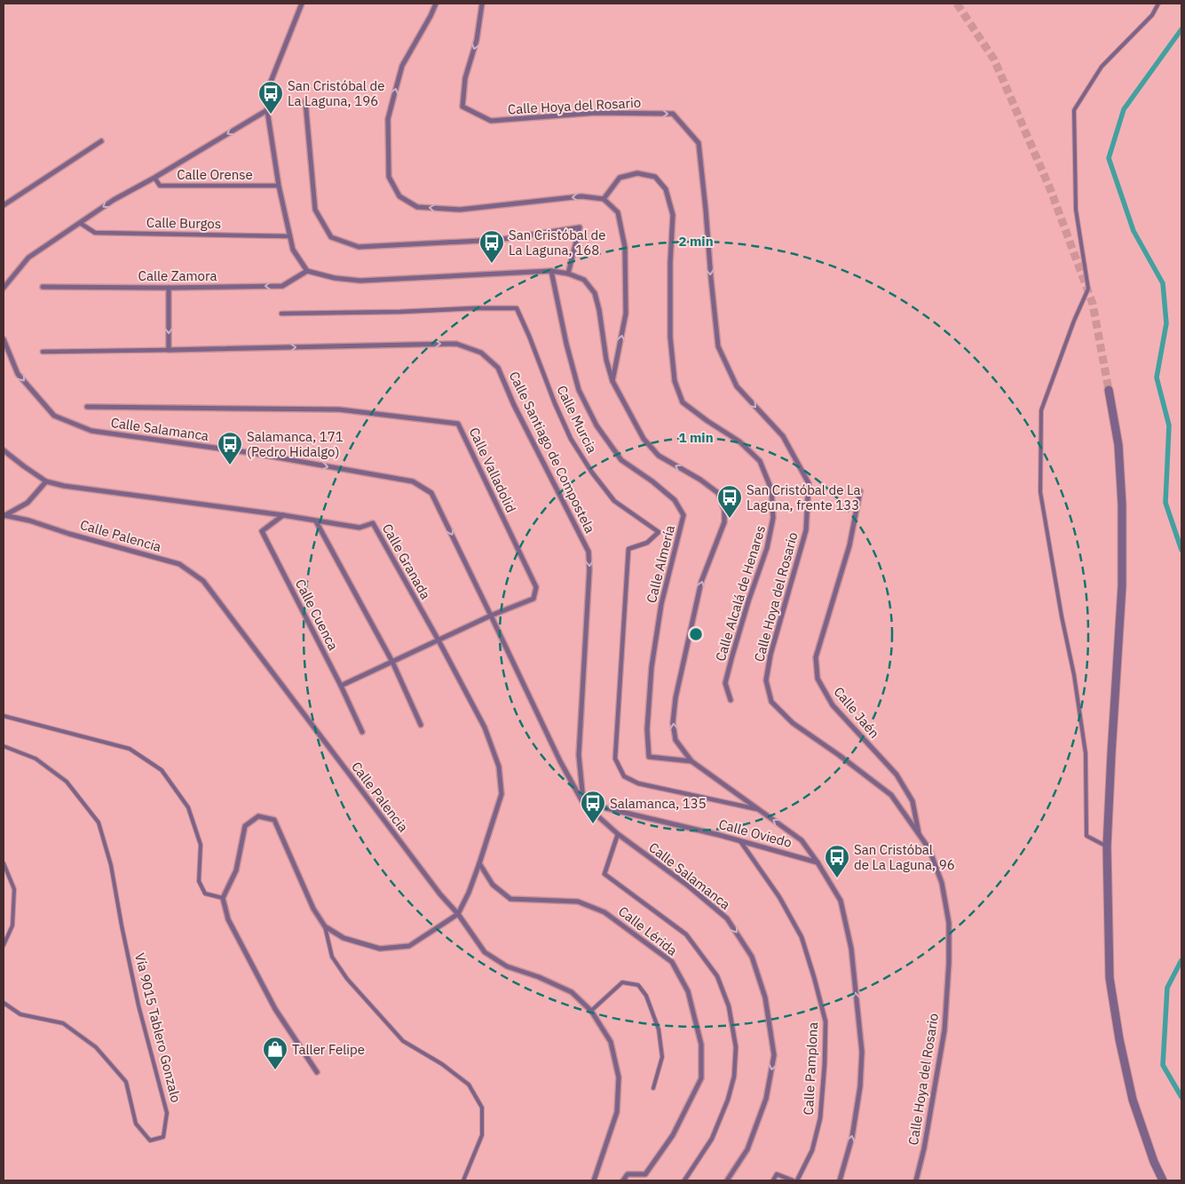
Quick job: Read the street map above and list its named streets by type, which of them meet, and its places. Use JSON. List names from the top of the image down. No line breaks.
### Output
{"streets":{"street":["Calle Hoya del Rosario","Calle Orense","Calle Burgos","Calle Zamora","Calle Murcia","Calle Salamanca","Calle Santiago de Compostela","Calle Valladolid","Calle Palencia","Calle Granada","Calle Almería","Calle Alcalá de Henares","Calle Cuenca","Calle Jaén","Calle Oviedo","Calle Lérida","Calle Pamplona"],"lane":["Vía 9015 Tablero Gonzalo"]},"crossings":[["Calle Hoya del Rosario","Calle Jaén"],["Calle Salamanca","Calle Santiago de Compostela"],["Calle Salamanca","Calle Valladolid"],["Calle Salamanca","Calle Oviedo"],["Calle Santiago de Compostela","Calle Oviedo"],["Calle Valladolid","Calle Granada"],["Calle Valladolid","Calle Cuenca"],["Calle Palencia","Calle Granada"],["Calle Granada","Calle Cuenca"],["Calle Granada","Calle Lérida"],["Calle Oviedo","Calle Pamplona"]],"one_way":["Calle Hoya del Rosario","Calle Zamora","Calle Salamanca"],"places":{"bus stop":["San Cristóbal de La Laguna, 196","San Cristóbal de La Laguna, 168","Salamanca, 171 (Pedro Hidalgo)","San Cristóbal de La Laguna, frente 133","Salamanca, 135","San Cristóbal de La Laguna, 96"],"shop":["Taller Felipe"]},"rings":["2 min","1 min"]}
